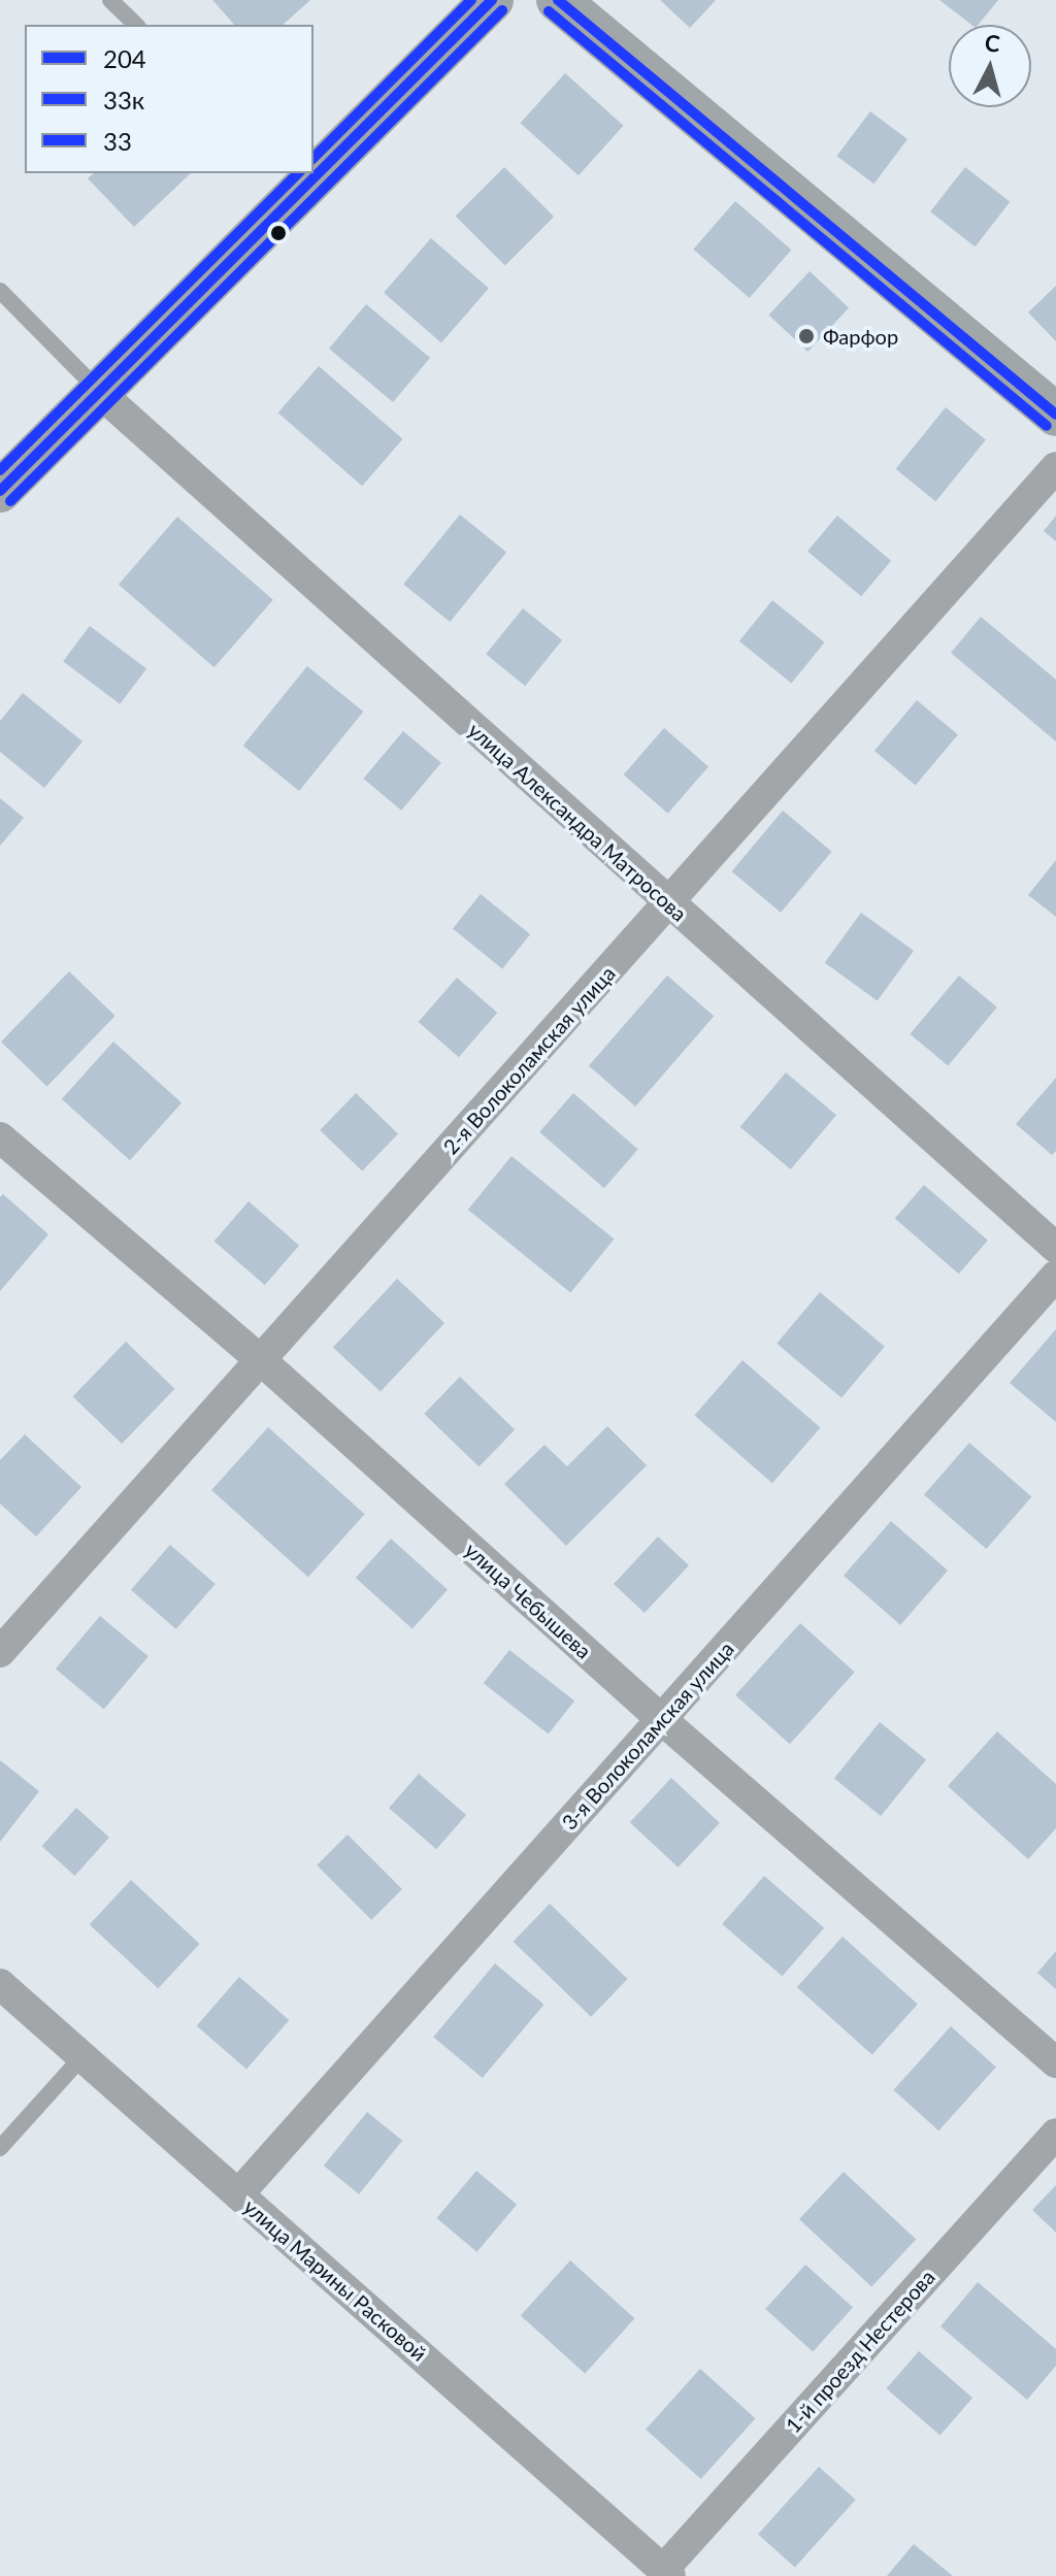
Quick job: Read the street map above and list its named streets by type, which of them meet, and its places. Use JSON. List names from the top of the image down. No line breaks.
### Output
{"streets":{"street":["улица Александра Матросова","2-я Волоколамская улица","улица Чебышева","3-я Волоколамская улица","улица Марины Расковой","1-й проезд Нестерова"]},"crossings":[["улица Александра Матросова","2-я Волоколамская улица"],["2-я Волоколамская улица","улица Чебышева"],["улица Чебышева","3-я Волоколамская улица"],["3-я Волоколамская улица","улица Марины Расковой"],["улица Марины Расковой","1-й проезд Нестерова"]],"places":["Фарфор"],"lines":["transit line 204","transit line 33","transit line 33к"],"legend":["204","33к","33"],"north":"top"}
